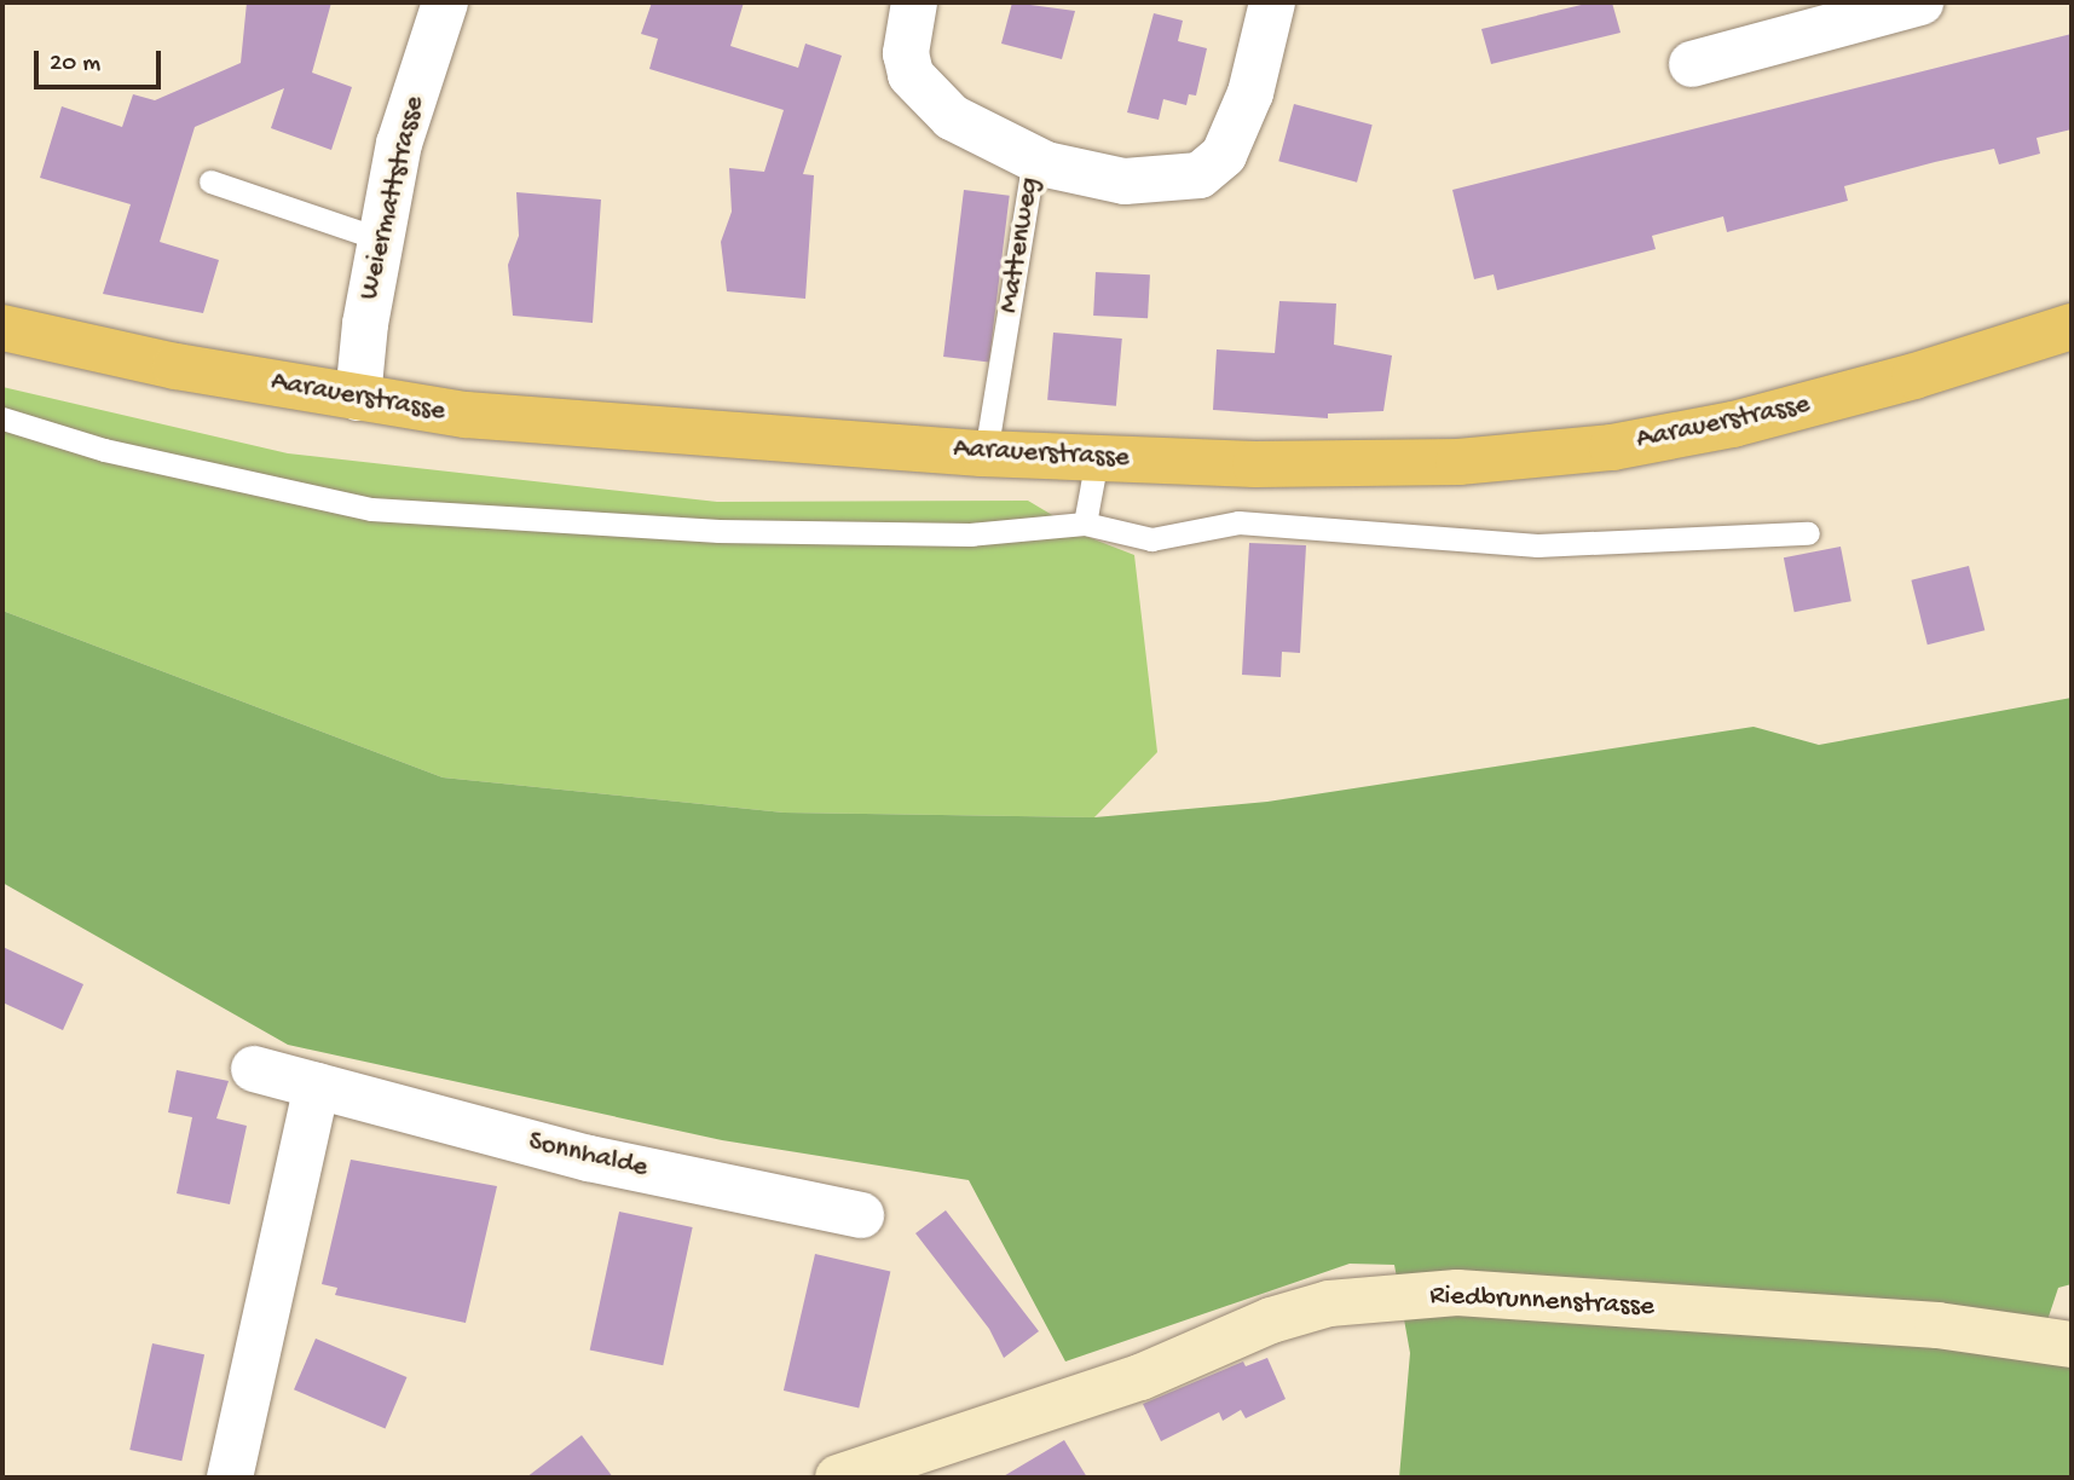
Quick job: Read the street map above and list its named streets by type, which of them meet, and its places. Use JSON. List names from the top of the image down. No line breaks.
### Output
{"streets":{"main road":["Aarauerstrasse"],"street":["Weiermattstrasse","Mattenweg","Sonnhalde","Riedbrunnenstrasse"]},"crossings":[["Weiermattstrasse","Aarauerstrasse"],["Mattenweg","Aarauerstrasse"]],"scale_bar":"20 m"}
